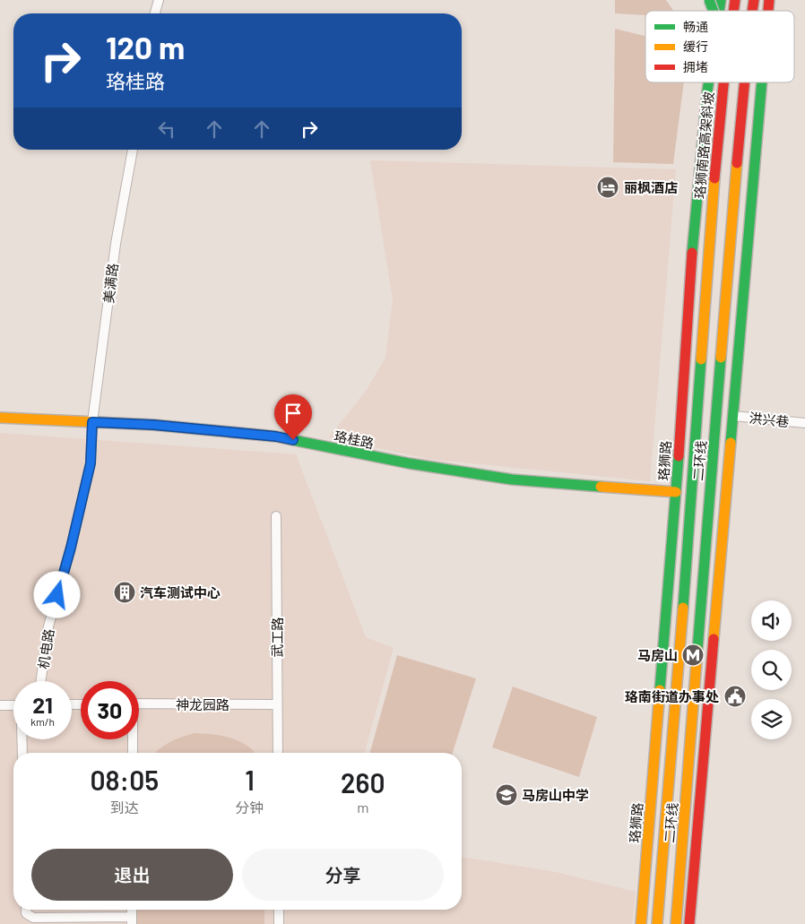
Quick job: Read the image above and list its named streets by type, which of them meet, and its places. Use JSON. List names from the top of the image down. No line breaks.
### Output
{"streets":{"main road":["珞狮南路高架斜坡","珞桂路","珞狮路","二环线"],"street":["美满路","洪兴巷","武工路","机电路","神龙园路"]},"crossings":[["珞狮南路高架斜坡","二环线"],["美满路","珞桂路"],["美满路","机电路"],["珞桂路","珞狮路"],["珞桂路","机电路"],["武工路","神龙园路"]],"places":{"hotel":["丽枫酒店"],"building":["汽车测试中心"],"metro station":["马房山"],"public building":["珞南街道办事处"],"school or university":["马房山中学"]},"legend":["畅通","缓行","拥堵"],"page":{"turn":["120 m","珞桂路"],"speed":"21 km/h","limit":"30","eta":["08:05","到达","1","分钟","260","m"],"buttons":["退出","分享"]}}
